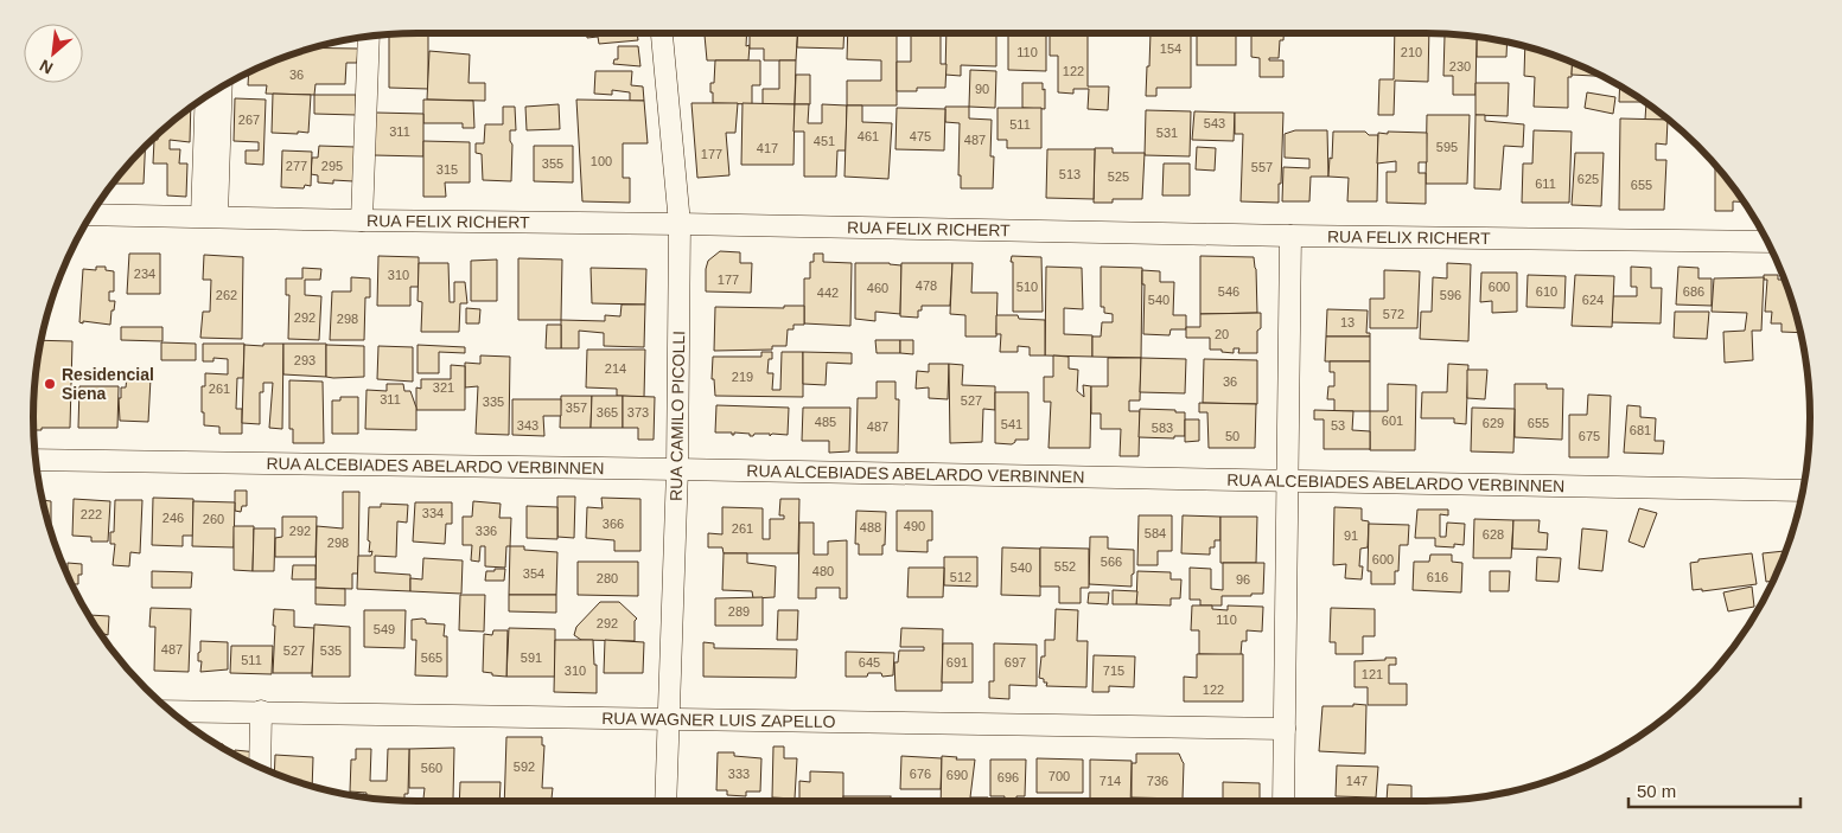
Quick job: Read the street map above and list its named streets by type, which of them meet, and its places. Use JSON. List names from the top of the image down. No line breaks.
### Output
{"streets":{"street":["RUA FELIX RICHERT","RUA CAMILO PICOLLI","RUA ALCEBIADES ABELARDO VERBINNEN","RUA WAGNER LUIS ZAPELLO"]},"crossings":[["RUA FELIX RICHERT","RUA CAMILO PICOLLI"],["RUA CAMILO PICOLLI","RUA ALCEBIADES ABELARDO VERBINNEN"],["RUA CAMILO PICOLLI","RUA WAGNER LUIS ZAPELLO"]],"places":["Residencial Siena"],"house_numbers":["154","110","210","230","122","36","90","267","543","511","311","531","461","475","487","451","595","417","177","100","355","277","295","557","315","513","525","625","611","655","234","310","177","478","510","600","460","546","610","686","442","262","596","540","624","572","292","298","13","20","293","214","219","36","321","261","311","527","335","357","365","373","601","485","629","655","541","343","53","487","583","681","50","675","334","222","246","260","366","490","488","261","292","336","584","628","91","298","600","566","552","540","480","354","512","616","280","96","289","110","292","549","487","527","535","565","591","511","645","691","697","310","715","121","122","592","560","333","676","690","700","696","714","736","147"],"scale_bar":"50 m","north":"bottom left"}
